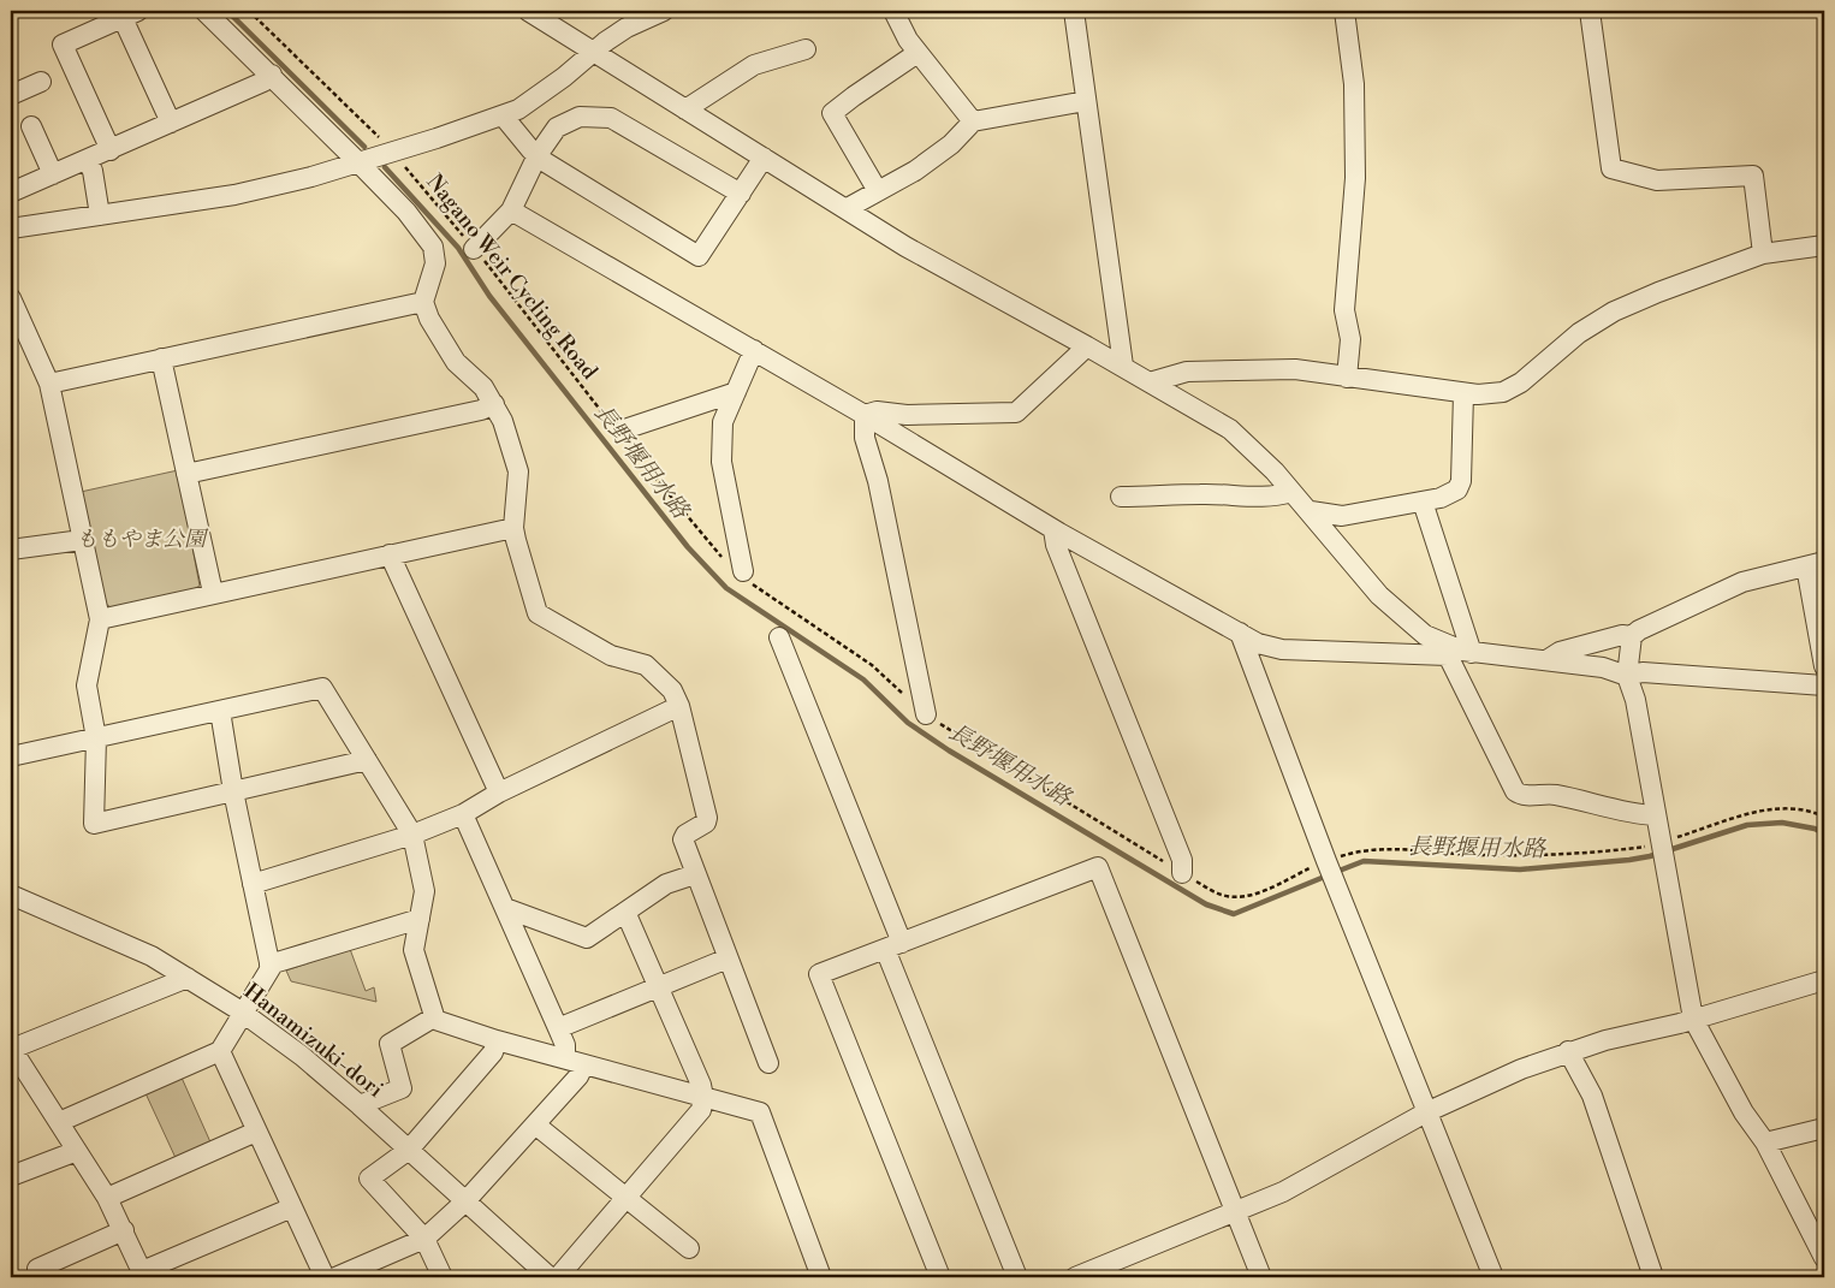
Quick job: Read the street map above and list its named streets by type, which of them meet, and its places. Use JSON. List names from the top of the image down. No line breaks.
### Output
{"streets":{"street":["Hanamizuki-dori"],"path":["Nagano Weir Cycling Road"]},"water":["長野堰用水路"],"parks":["ももやま公園"]}
